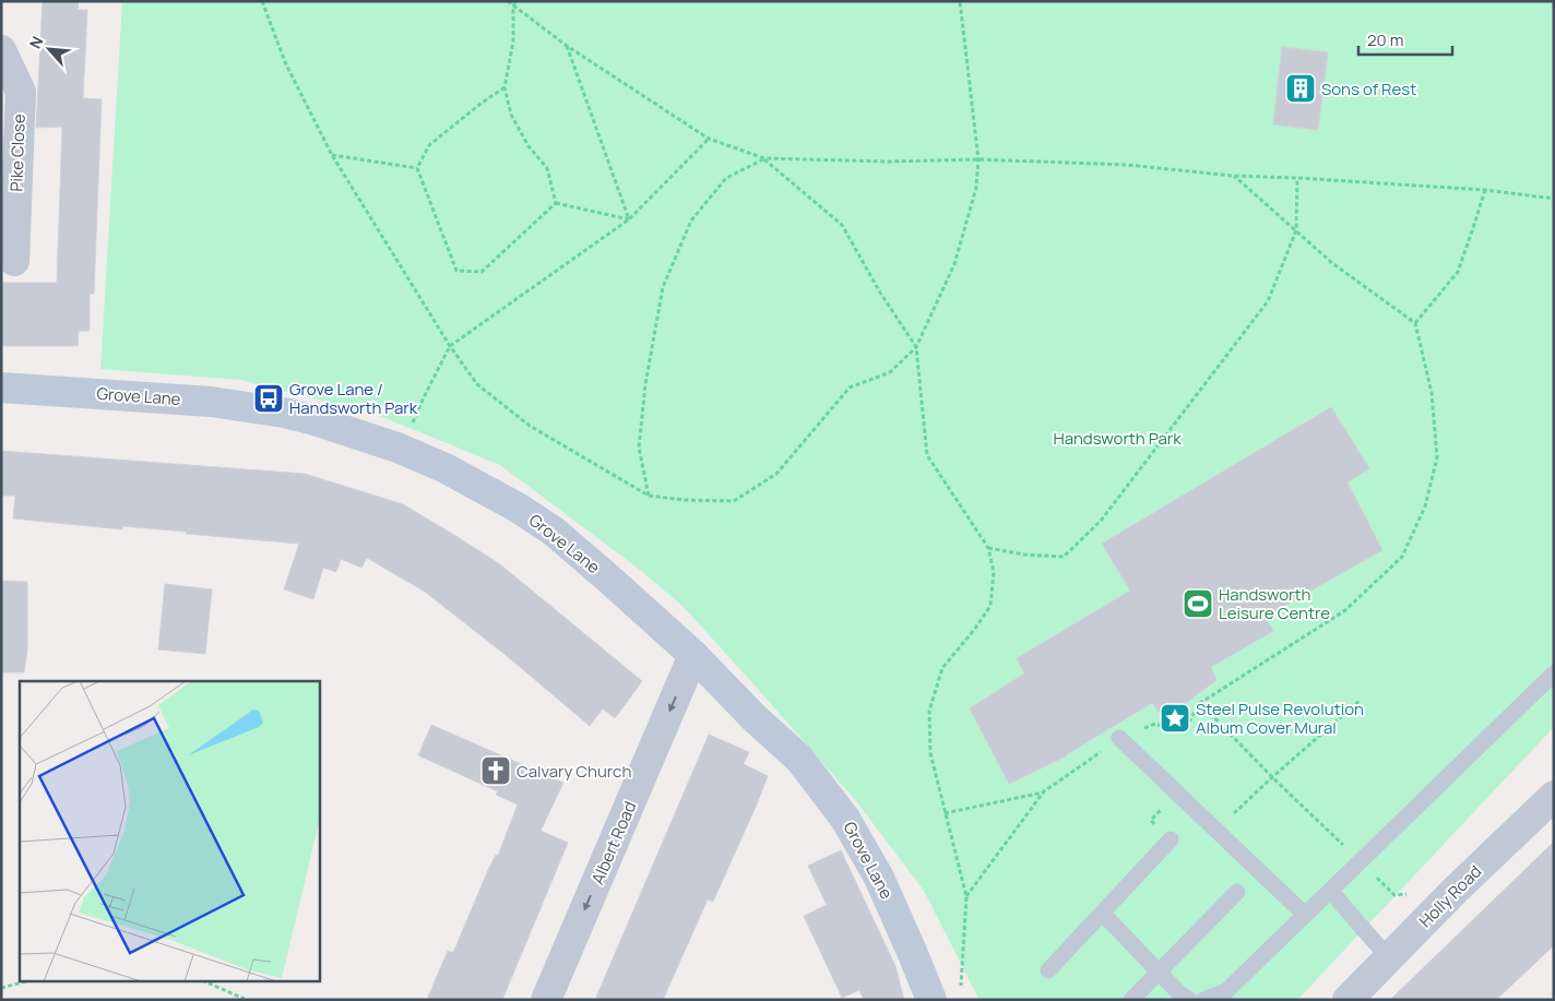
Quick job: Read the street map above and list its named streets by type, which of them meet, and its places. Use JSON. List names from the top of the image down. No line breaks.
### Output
{"streets":{"street":["Pike Close","Grove Lane","Albert Road","Holly Road"]},"crossings":[["Grove Lane","Albert Road"]],"one_way":["Albert Road"],"parks":["Handsworth Park"],"places":{"building":["Sons of Rest"],"bus stop":["Grove Lane / Handsworth Park"],"sports":["Handsworth Leisure Centre"],"place":["Steel Pulse Revolution Album Cover Mural"],"church":["Calvary Church"]},"scale_bar":"20 m","north":"top left"}
